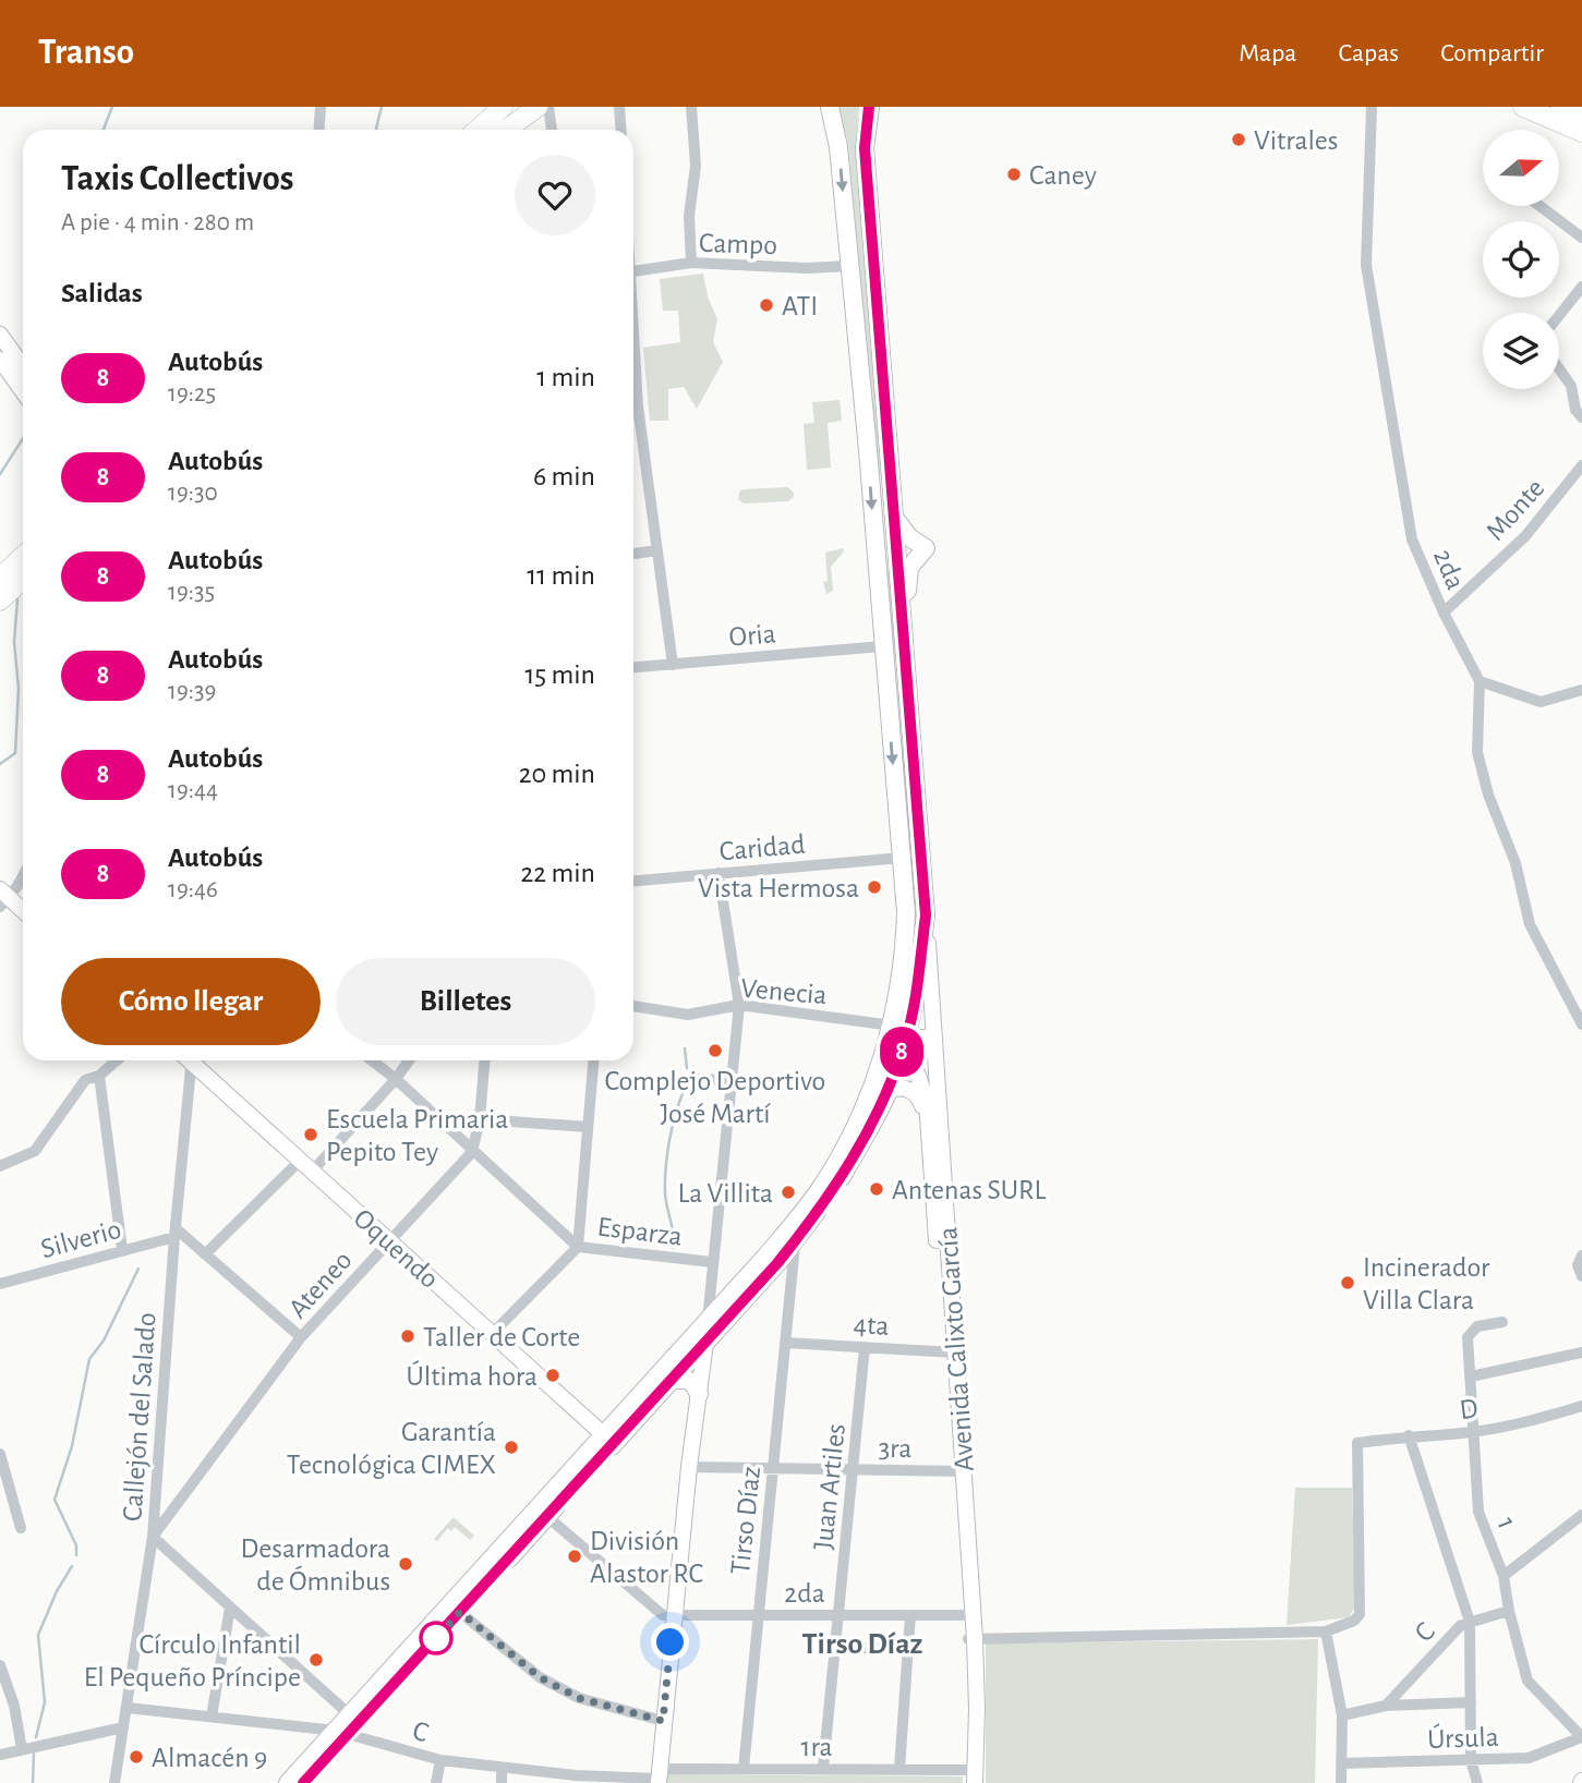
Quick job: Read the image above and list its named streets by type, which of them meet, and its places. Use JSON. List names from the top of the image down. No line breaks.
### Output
{"streets":{"main road":["Oquendo","Avenida Calixto García"],"street":["Campo","Monte","2da","Oria","Caridad","Venecia","Esparza","Silverio","Ateneo","4ta","D","Callejón del Salado","3ra","Juan Artiles","Tirso Díaz","1","C","Úrsula","1ra"]},"crossings":[["Monte","2da"],["2da","Avenida Calixto García"],["2da","Juan Artiles"],["2da","Tirso Díaz"],["Esparza","Ateneo"],["Silverio","Callejón del Salado"],["Oquendo","Ateneo"],["Ateneo","Callejón del Salado"],["4ta","Avenida Calixto García"],["4ta","Juan Artiles"],["4ta","Tirso Díaz"],["Avenida Calixto García","3ra"],["Avenida Calixto García","1ra"],["D","1"],["Callejón del Salado","C"],["3ra","Juan Artiles"],["3ra","Tirso Díaz"],["Juan Artiles","1ra"],["Tirso Díaz","1ra"],["1","C"],["1","Úrsula"],["C","1ra"]],"districts":["Tirso Díaz"],"places":["Vitrales","Caney","ATI","Vista Hermosa","Complejo Deportivo José Martí","Escuela Primaria Pepito Tey","Antenas SURL","La Villita","Incinerador Villa Clara","Taller de Corte","Última hora","Garantía Tecnológica CIMEX","División Alastor RC","Desarmadora de Ómnibus","Círculo Infantil El Pequeño Príncipe","Almacén 9"],"lines":["bus line 8"],"north":"right","page":{"header":"Transo","nav":["Mapa","Capas","Compartir"],"on_map":"8","heading":[["Taxis Collectivos","A pie · 4 min · 280 m"],"Salidas"],"list":[{"mark":"8","name":"Autobús","note":"19:25","value":"1 min"},{"mark":"8","name":"Autobús","note":"19:30","value":"6 min"},{"mark":"8","name":"Autobús","note":"19:35","value":"11 min"},{"mark":"8","name":"Autobús","note":"19:39","value":"15 min"},{"mark":"8","name":"Autobús","note":"19:44","value":"20 min"},{"mark":"8","name":"Autobús","note":"19:46","value":"22 min"}],"buttons":["Cómo llegar","Billetes"]}}
